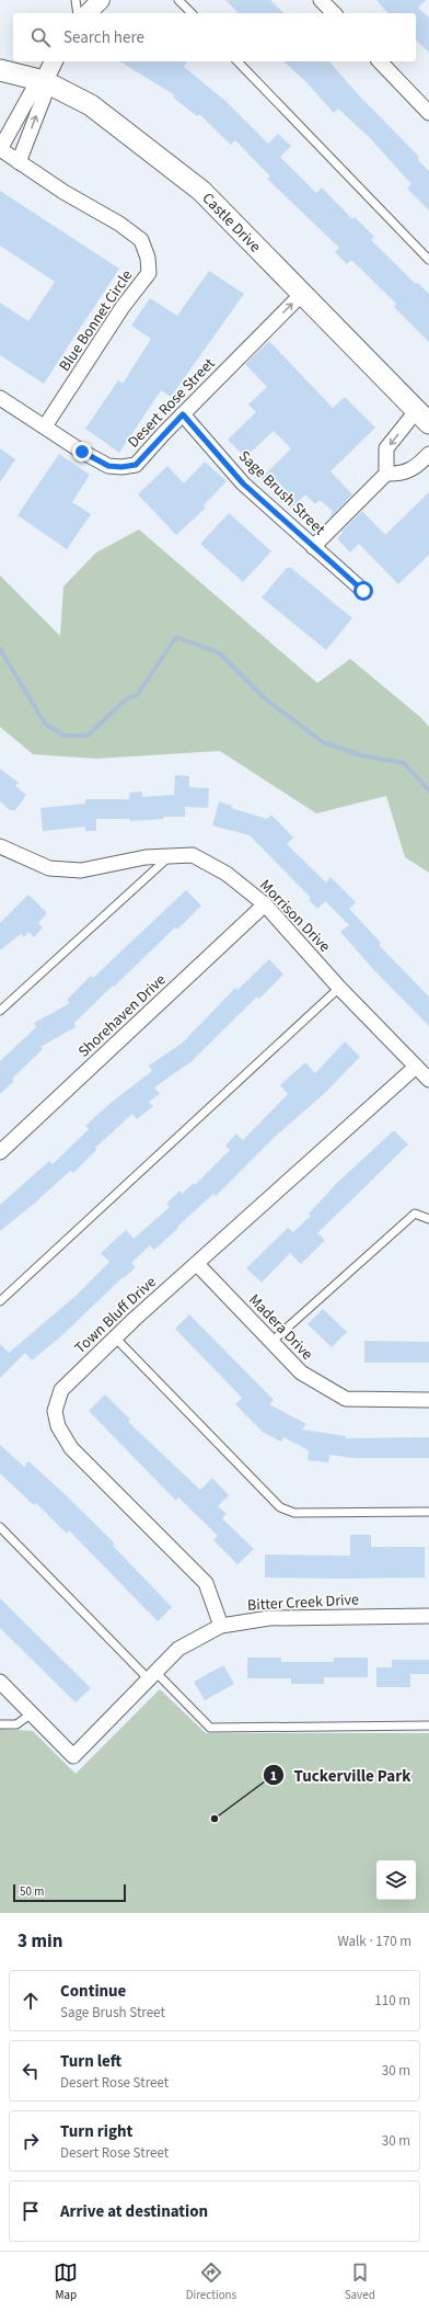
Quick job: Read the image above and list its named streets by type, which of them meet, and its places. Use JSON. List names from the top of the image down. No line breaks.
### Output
{"streets":{"main road":["Castle Drive"],"street":["Blue Bonnet Circle","Desert Rose Street","Sage Brush Street","Morrison Drive","Shorehaven Drive","Town Bluff Drive","Madera Drive","Bitter Creek Drive"]},"crossings":[["Castle Drive","Blue Bonnet Circle"],["Castle Drive","Desert Rose Street"],["Blue Bonnet Circle","Desert Rose Street"],["Desert Rose Street","Sage Brush Street"],["Morrison Drive","Shorehaven Drive"],["Morrison Drive","Town Bluff Drive"],["Town Bluff Drive","Madera Drive"],["Town Bluff Drive","Bitter Creek Drive"]],"one_way":["Desert Rose Street"],"places":["Tuckerville Park"],"scale_bar":"50 m","page":{"search":"Search here","scale":"50 m","heading":["3 min","Walk · 170 m"],"list":[["Continue","Sage Brush Street","110 m"],["Turn left","Desert Rose Street","30 m"],["Turn right","Desert Rose Street","30 m"],"Arrive at destination"],"nav":["Map","Directions","Saved"]}}
